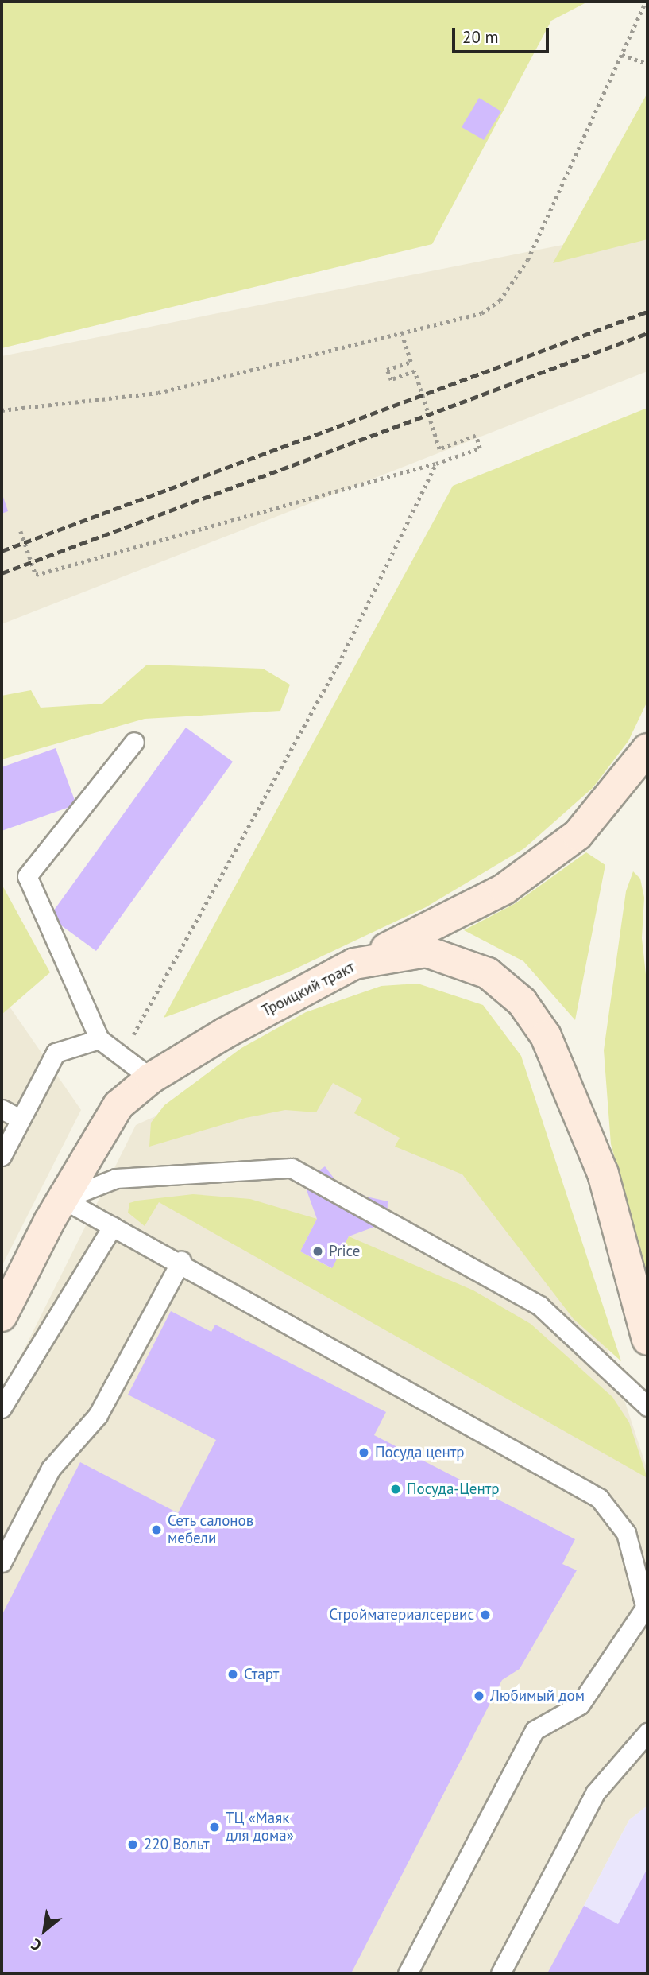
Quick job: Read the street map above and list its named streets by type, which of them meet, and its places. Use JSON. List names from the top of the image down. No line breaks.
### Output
{"streets":{"main road":["Троицкий тракт"]},"places":["Price","Посуда центр","Посуда-Центр","Сеть салонов мебели","Стройматериалсервис","Старт","Любимый дом","ТЦ «Маяк для дома»","220 Вольт"],"scale_bar":"20 m","north":"bottom left"}
